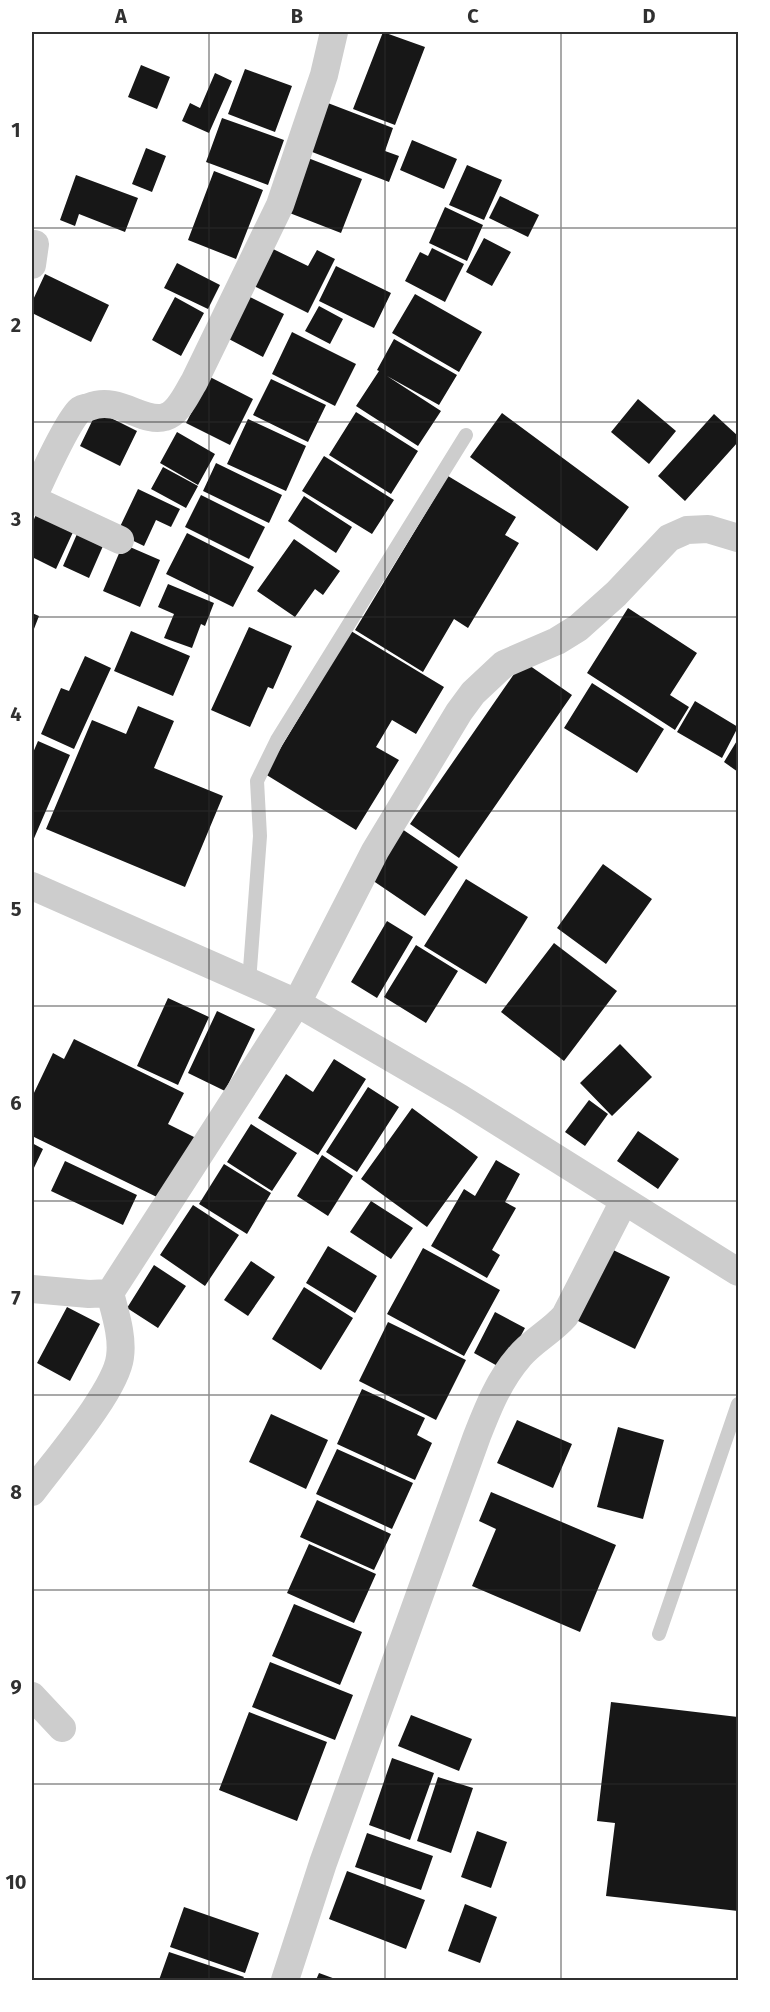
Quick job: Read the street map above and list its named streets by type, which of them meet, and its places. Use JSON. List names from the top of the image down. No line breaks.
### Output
{"grid":{"columns":["A","B","C","D"],"rows":["1","2","3","4","5","6","7","8","9","10"]}}
